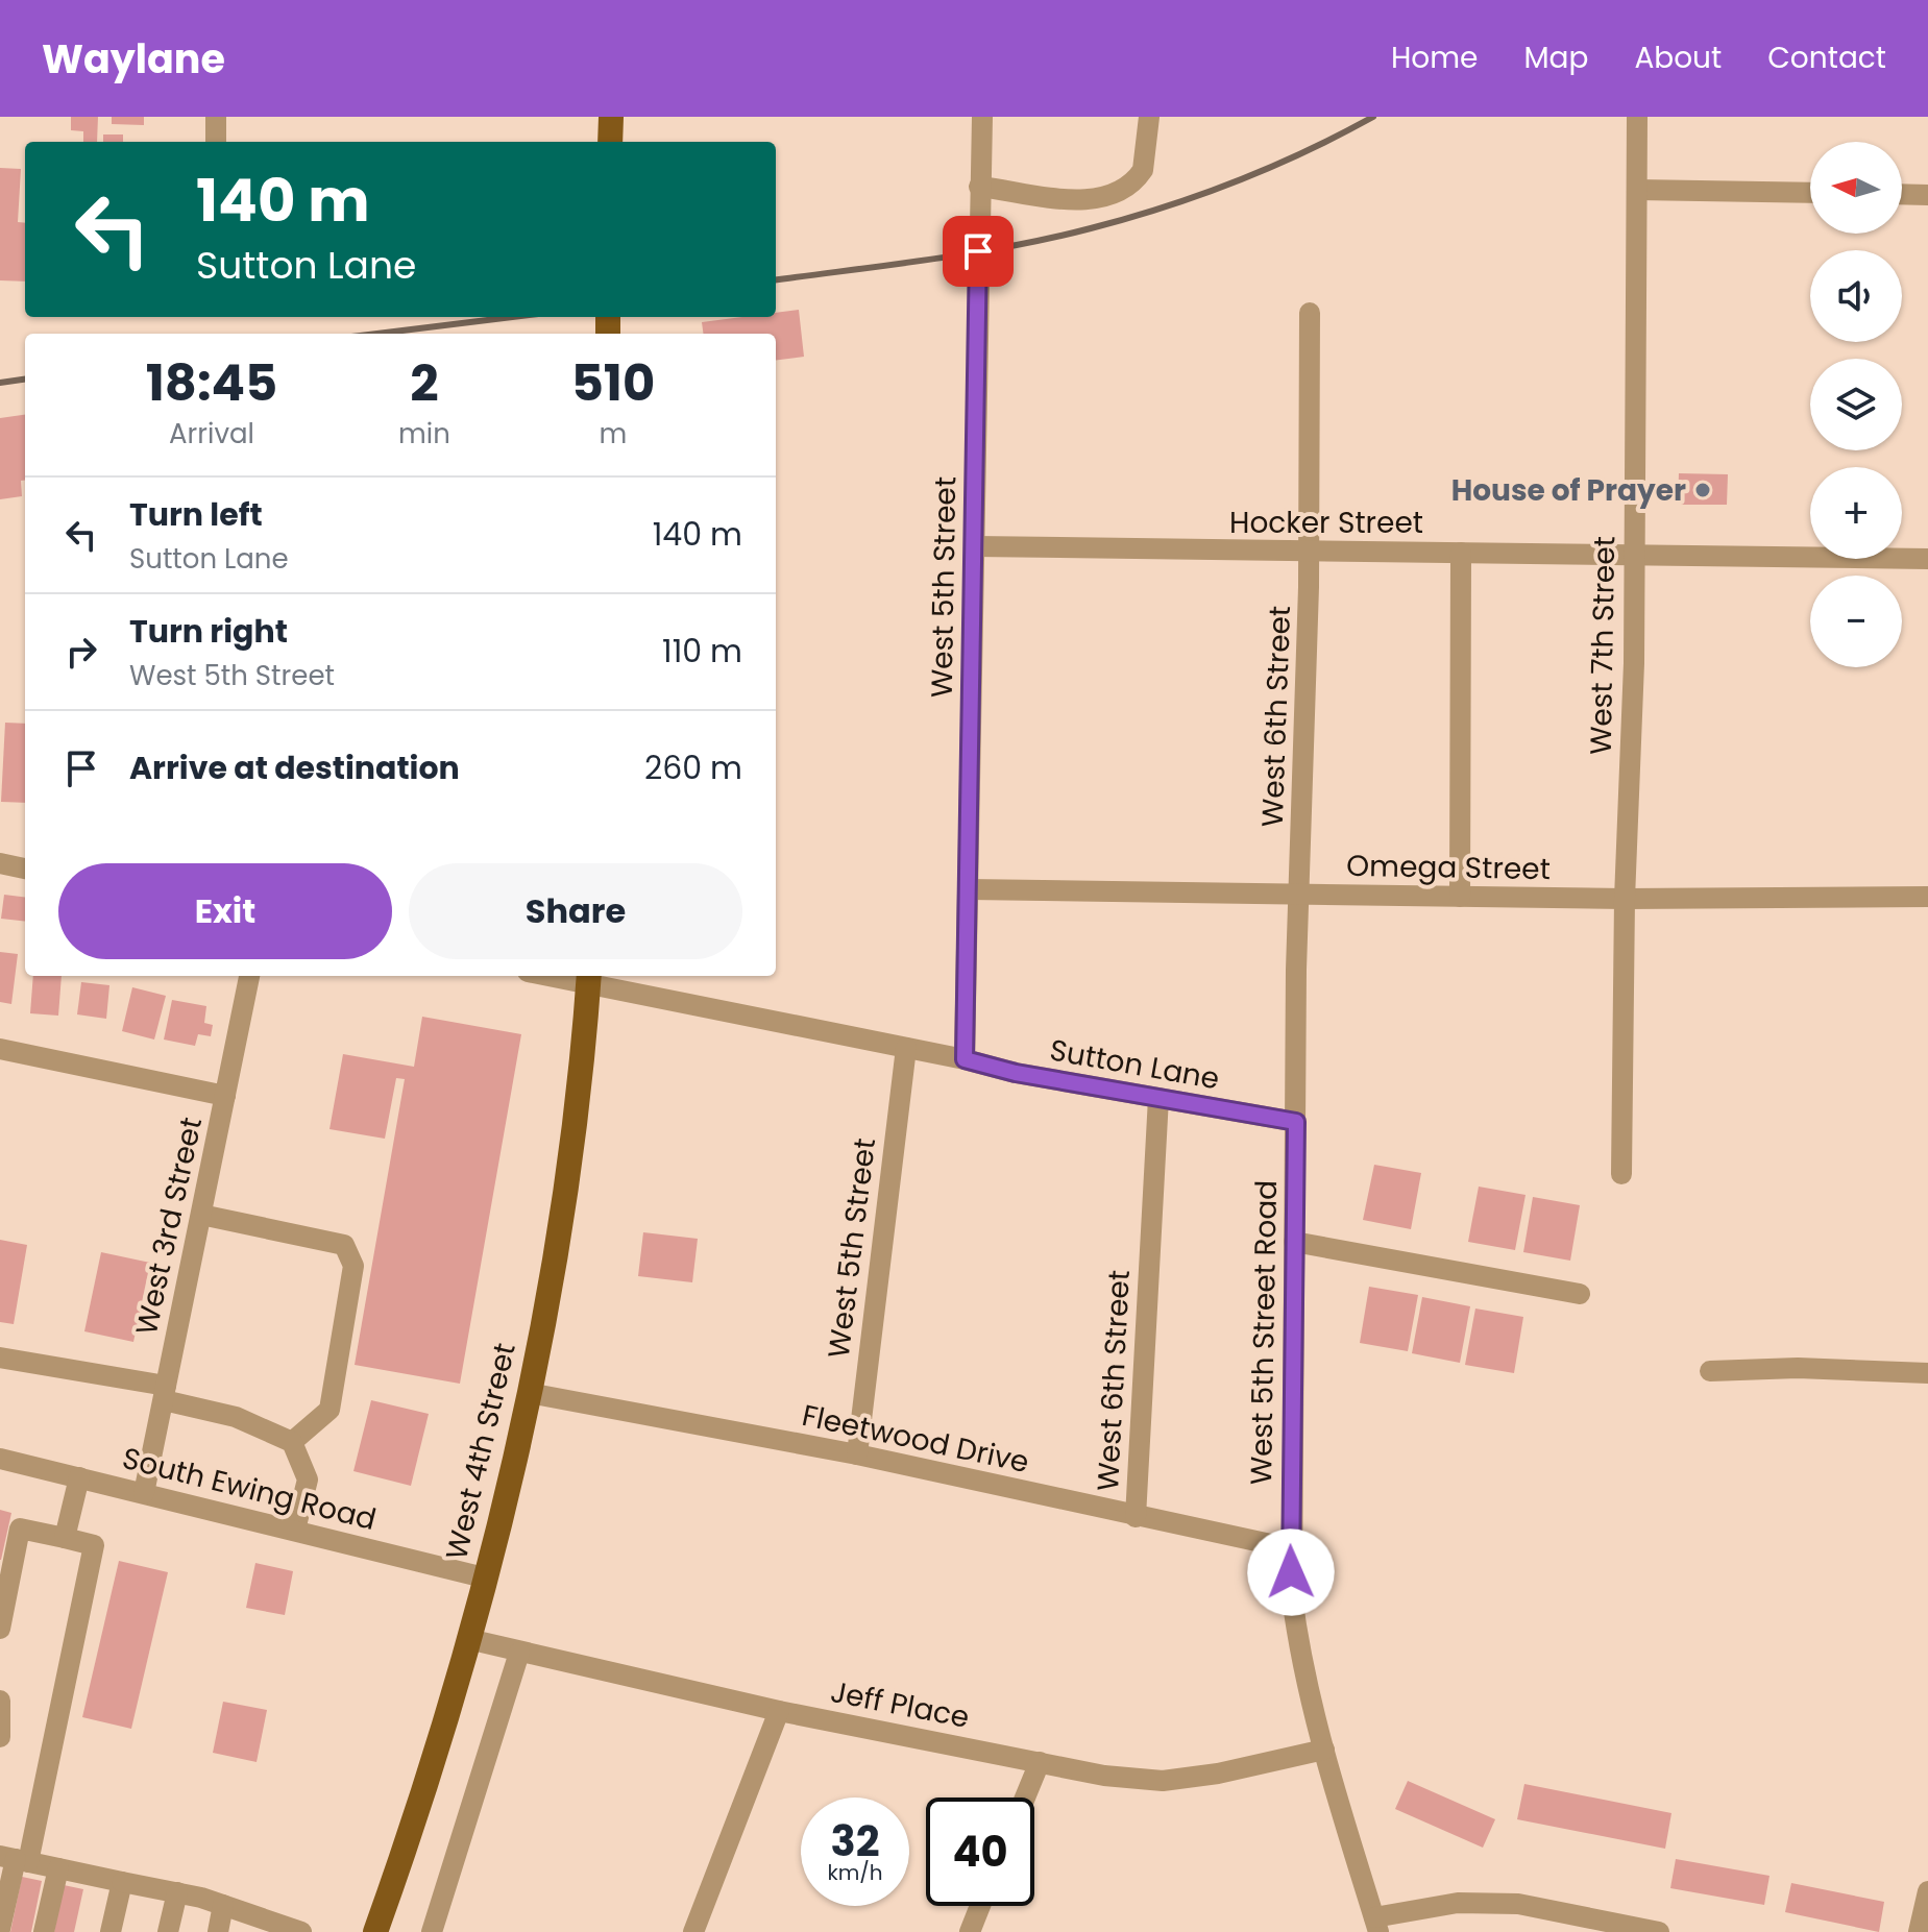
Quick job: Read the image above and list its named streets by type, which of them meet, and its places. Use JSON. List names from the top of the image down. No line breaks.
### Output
{"streets":{"main road":["West 4th Street"],"street":["Hocker Street","West 5th Street","West 7th Street","West 6th Street","Omega Street","Sutton Lane","West 3rd Street","West 5th Street Road","Fleetwood Drive","South Ewing Road","Jeff Place"]},"crossings":[["Hocker Street","West 5th Street"],["Hocker Street","West 7th Street"],["Hocker Street","West 6th Street"],["West 5th Street","Omega Street"],["West 5th Street","Sutton Lane"],["West 5th Street","Fleetwood Drive"],["West 7th Street","Omega Street"],["West 6th Street","Omega Street"],["West 6th Street","Sutton Lane"],["West 6th Street","West 5th Street Road"],["West 6th Street","Fleetwood Drive"],["Sutton Lane","West 5th Street Road"],["West 3rd Street","South Ewing Road"],["West 5th Street Road","Fleetwood Drive"],["West 5th Street Road","Jeff Place"],["Fleetwood Drive","West 4th Street"],["West 4th Street","South Ewing Road"],["West 4th Street","Jeff Place"]],"places":["House of Prayer"],"north":"left","page":{"header":"Waylane","nav":["Home","Map","About","Contact"],"map_buttons":["+","−"],"turn":["140 m","Sutton Lane"],"eta":["18:45","Arrival","2","min","510","m"],"list":[{"name":"Turn left","note":"Sutton Lane","value":"140 m"},{"name":"Turn right","note":"West 5th Street","value":"110 m"},{"name":"Arrive at destination","value":"260 m"}],"buttons":["Exit","Share"],"speed":"32 km/h","limit":"40"}}
